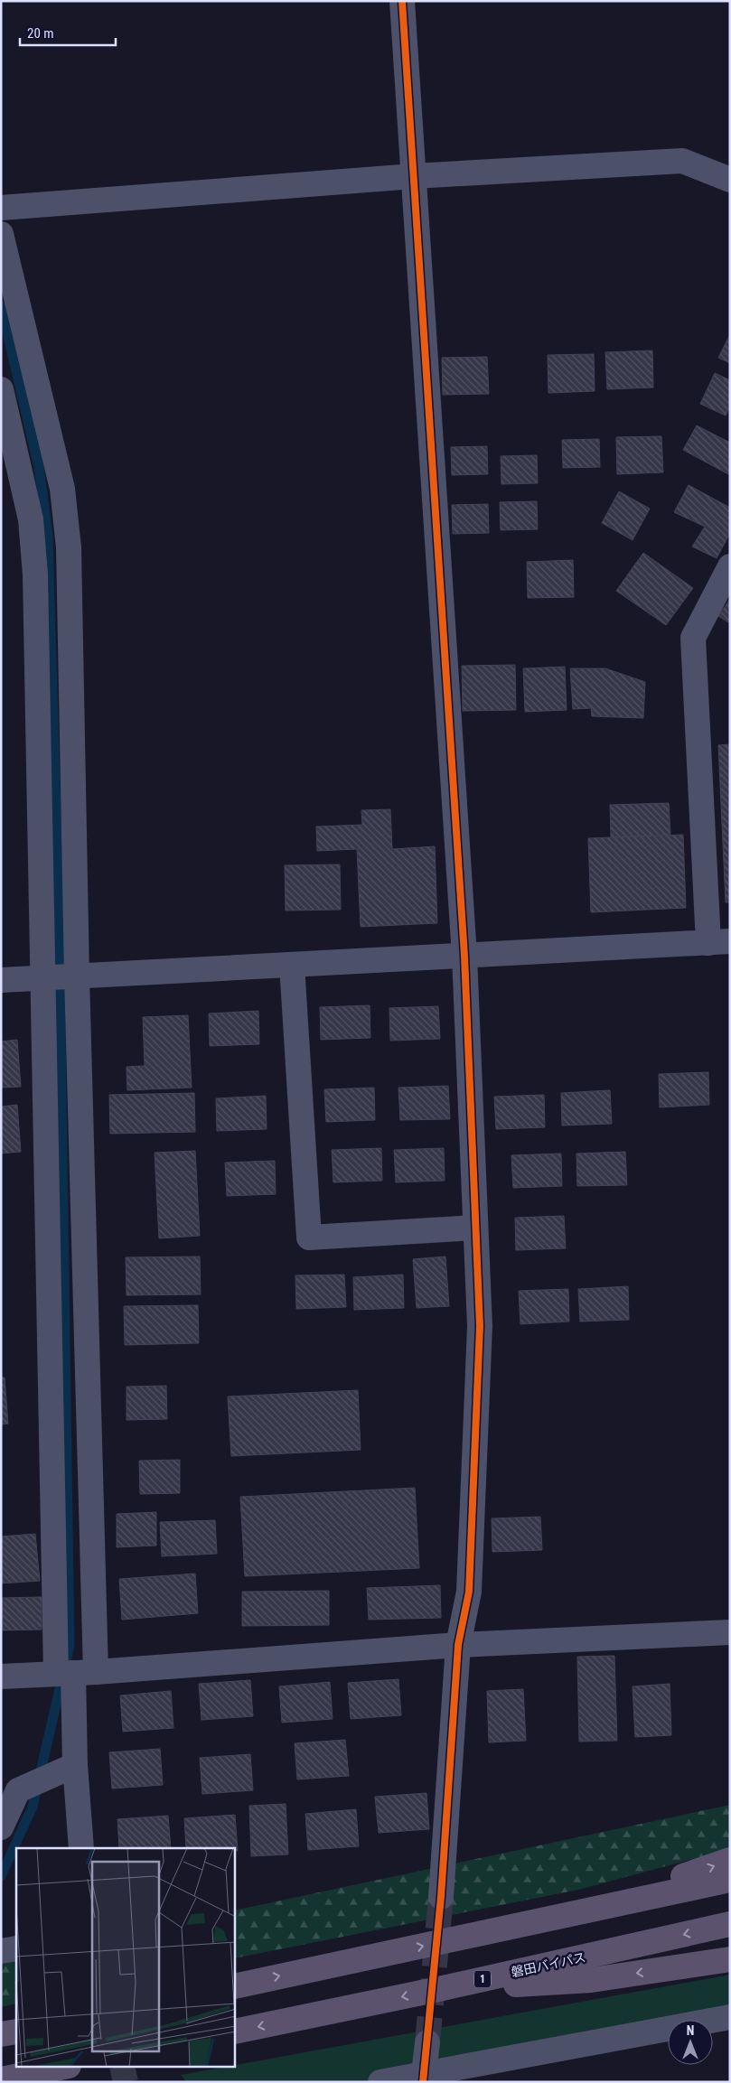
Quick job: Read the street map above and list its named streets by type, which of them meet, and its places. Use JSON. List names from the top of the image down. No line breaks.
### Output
{"streets":{"highway":["磐田バイパス","1"]},"scale_bar":"20 m","north":"top"}
